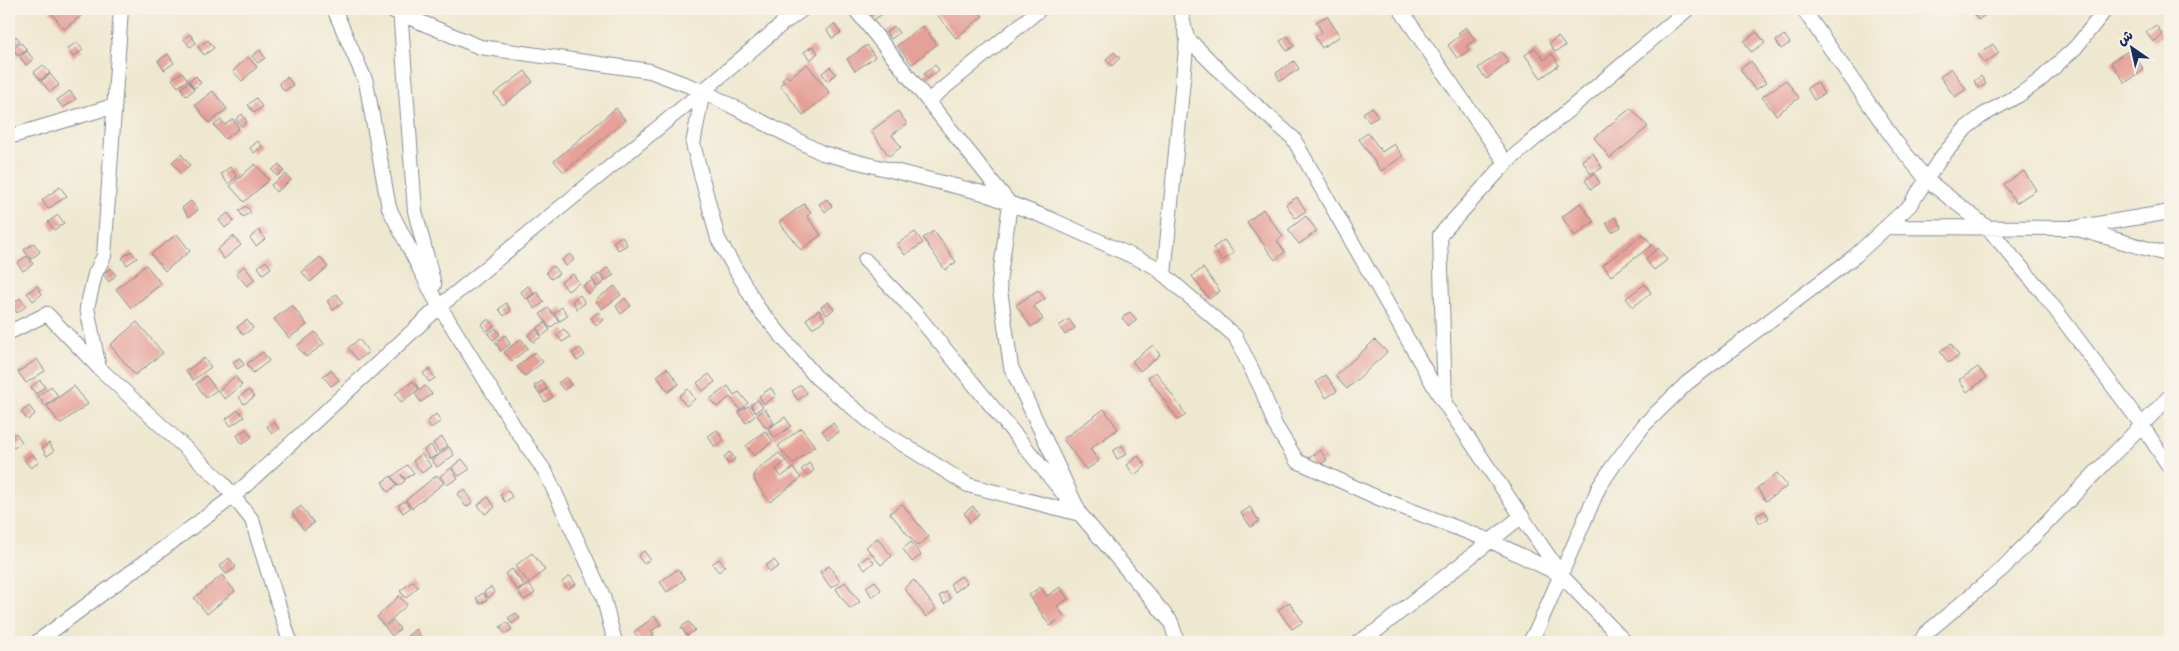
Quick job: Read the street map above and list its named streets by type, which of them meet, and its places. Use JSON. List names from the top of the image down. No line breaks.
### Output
{"north":"top left"}
